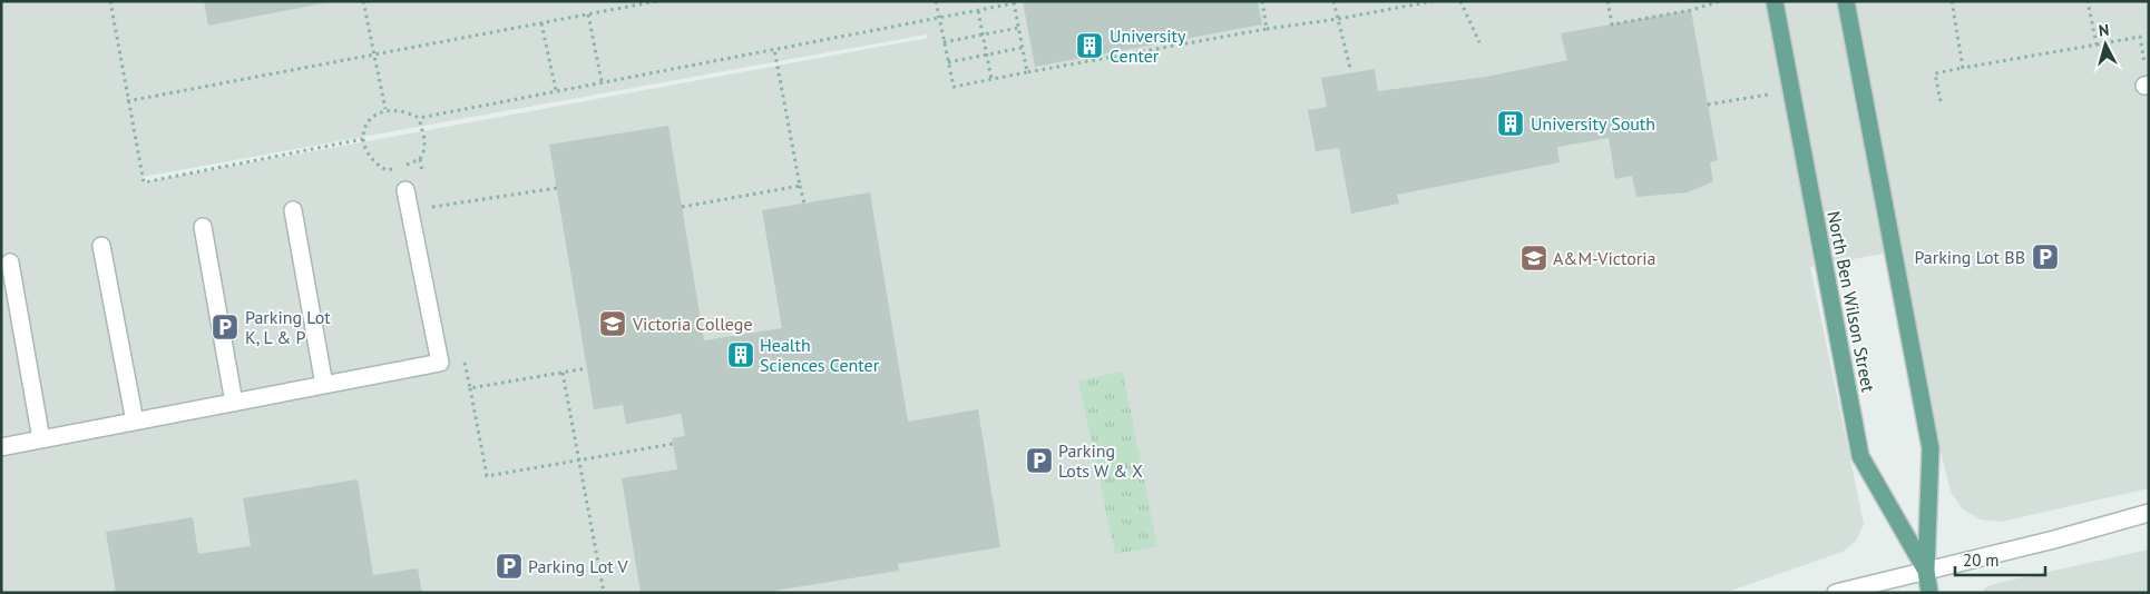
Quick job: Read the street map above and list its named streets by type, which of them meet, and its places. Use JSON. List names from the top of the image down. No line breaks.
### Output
{"streets":{"main road":["North Ben Wilson Street"]},"places":{"building":["University Center","University South","Health Sciences Center"],"parking":["Parking Lot BB","Parking Lot K, L & P","Parking Lots W & X","Parking Lot V"],"school or university":["A&M-Victoria","Victoria College"]},"scale_bar":"20 m","north":"top"}
